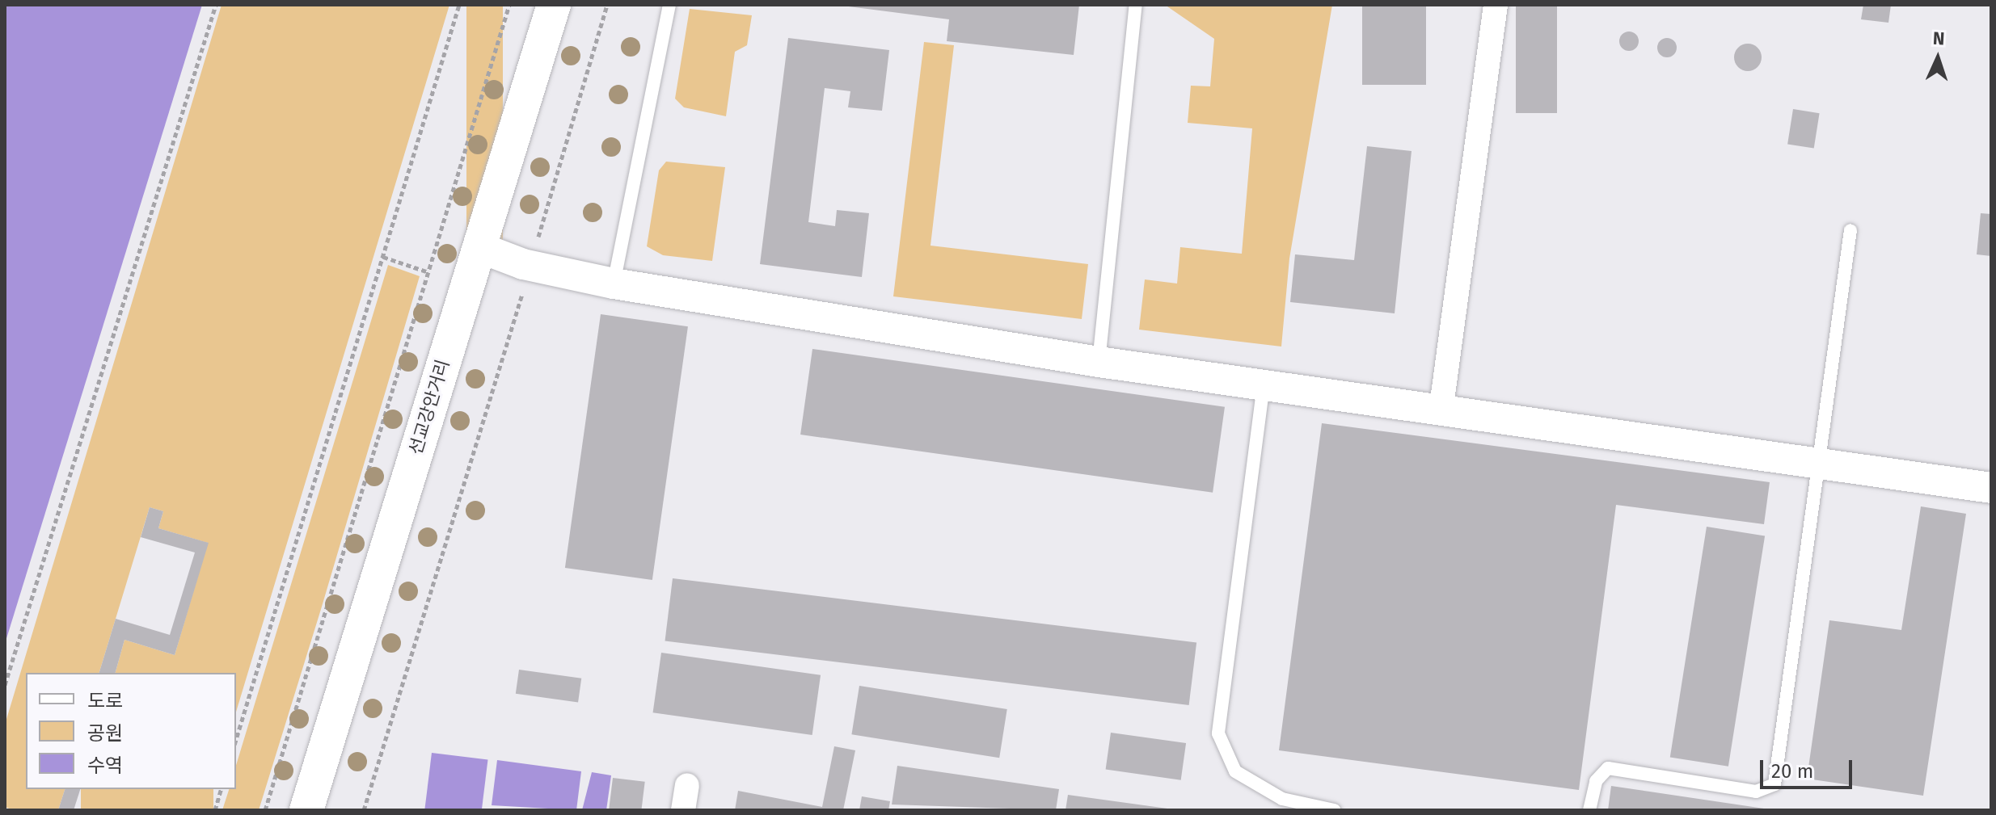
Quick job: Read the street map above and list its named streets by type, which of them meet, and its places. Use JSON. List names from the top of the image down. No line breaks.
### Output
{"streets":{"main road":["선교강안거리"]},"legend":["도로","공원","수역"],"scale_bar":"20 m","north":"top"}
